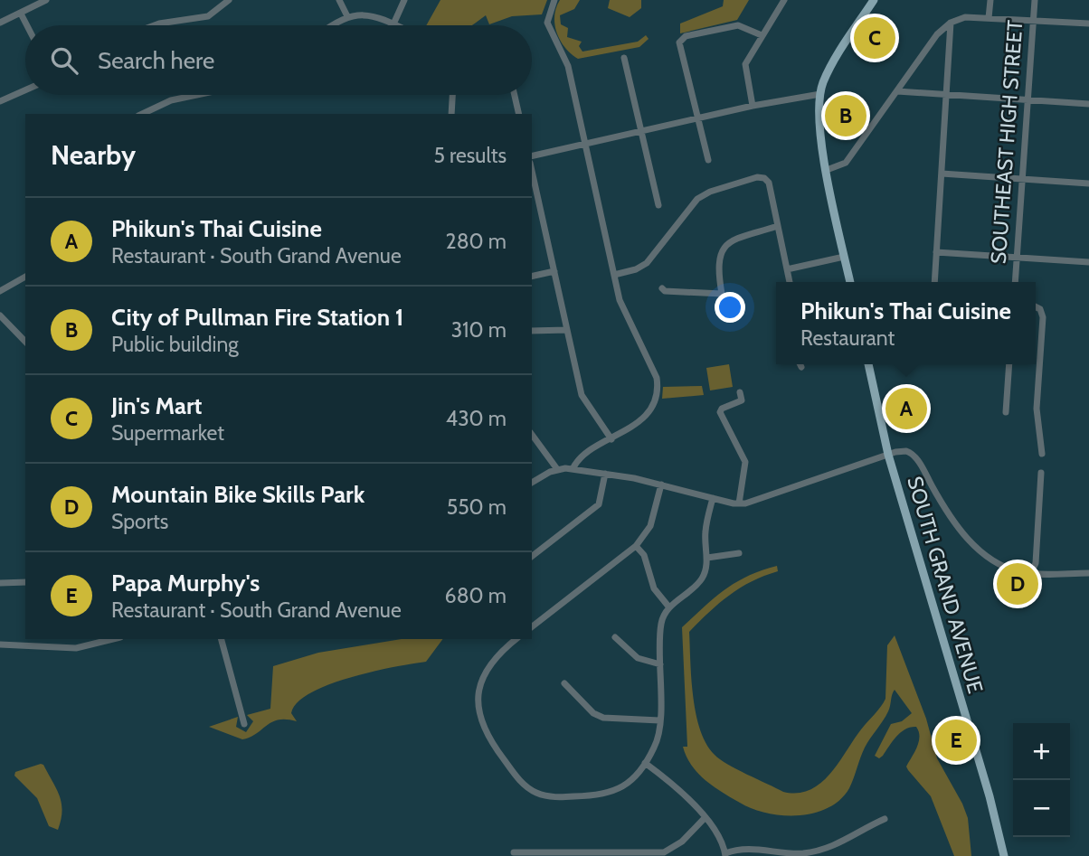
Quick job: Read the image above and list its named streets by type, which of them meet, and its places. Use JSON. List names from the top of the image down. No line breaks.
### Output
{"streets":{"main road":["SOUTH GRAND AVENUE"],"street":["SOUTHEAST HIGH STREET"]},"page":{"pins":["C","B","A","D","E"],"search":"Search here","heading":["Nearby","5 results"],"list":[{"mark":"A","name":"Phikun's Thai Cuisine","note":"Restaurant · South Grand Avenue","value":"280 m"},{"mark":"B","name":"City of Pullman Fire Station 1","note":"Public building","value":"310 m"},{"mark":"C","name":"Jin's Mart","note":"Supermarket","value":"430 m"},{"mark":"D","name":"Mountain Bike Skills Park","note":"Sports","value":"550 m"},{"mark":"E","name":"Papa Murphy's","note":"Restaurant · South Grand Avenue","value":"680 m"}],"popup":["Phikun's Thai Cuisine","Restaurant"],"map_buttons":["+","−"]}}
